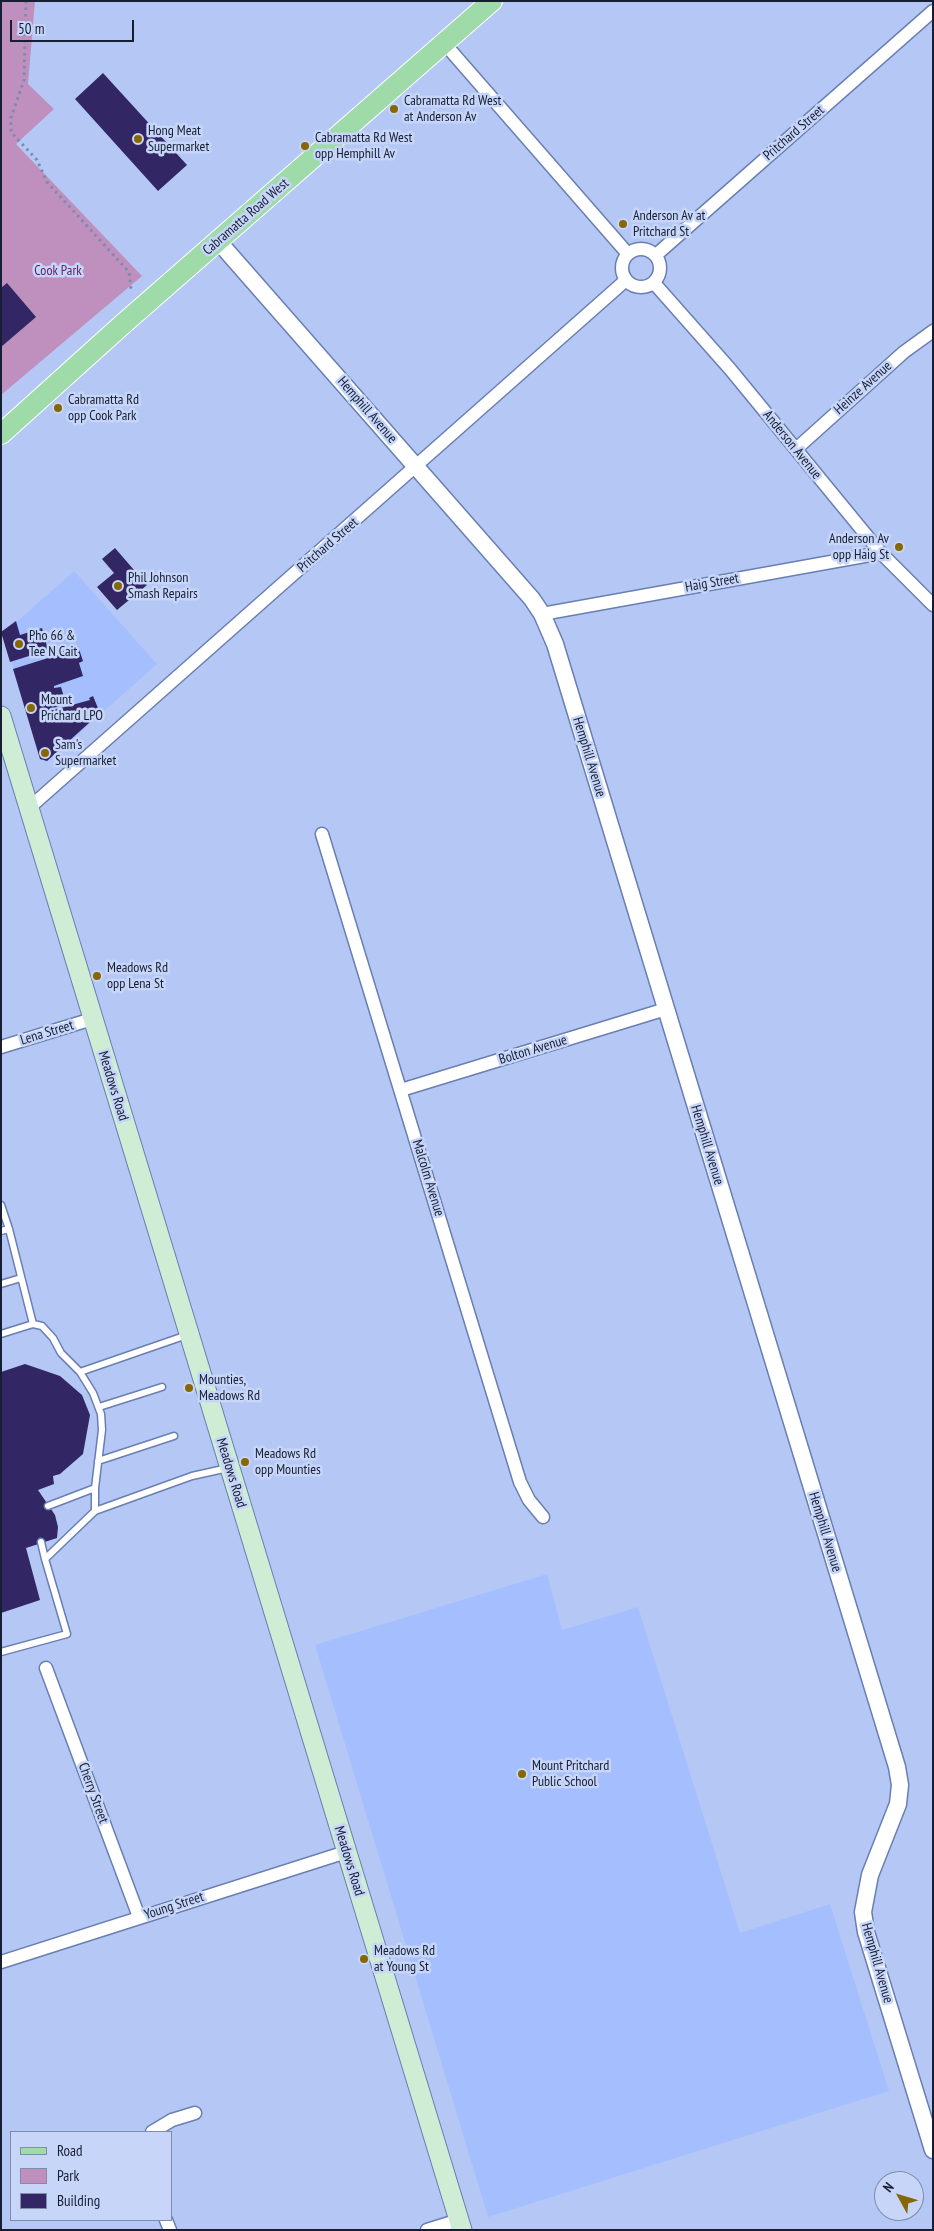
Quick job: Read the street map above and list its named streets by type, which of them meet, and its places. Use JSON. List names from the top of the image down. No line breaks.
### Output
{"streets":{"main road":["Cabramatta Road West","Meadows Road"],"street":["Pritchard Street","Heinze Avenue","Hemphill Avenue","Anderson Avenue","Haig Street","Lena Street","Bolton Avenue","Malcolm Avenue","Cherry Street","Young Street"]},"crossings":[["Pritchard Street","Hemphill Avenue"],["Pritchard Street","Anderson Avenue"],["Pritchard Street","Meadows Road"],["Cabramatta Road West","Hemphill Avenue"],["Heinze Avenue","Anderson Avenue"],["Hemphill Avenue","Haig Street"],["Hemphill Avenue","Bolton Avenue"],["Anderson Avenue","Haig Street"],["Lena Street","Meadows Road"],["Bolton Avenue","Malcolm Avenue"],["Meadows Road","Young Street"],["Cherry Street","Young Street"]],"parks":["Cook Park"],"places":["Cabramatta Rd West at Anderson Av","Hong Meat Supermarket","Cabramatta Rd West opp Hemphill Av","Anderson Av at Pritchard St","Cabramatta Rd opp Cook Park","Anderson Av opp Haig St","Phil Johnson Smash Repairs","Pho 66 & Tee N Cait","Mount Prichard LPO","Sam's Supermarket","Meadows Rd opp Lena St","Mounties, Meadows Rd","Meadows Rd opp Mounties","Mount Pritchard Public School","Meadows Rd at Young St"],"legend":["Road","Park","Building"],"scale_bar":"50 m","north":"top left"}
